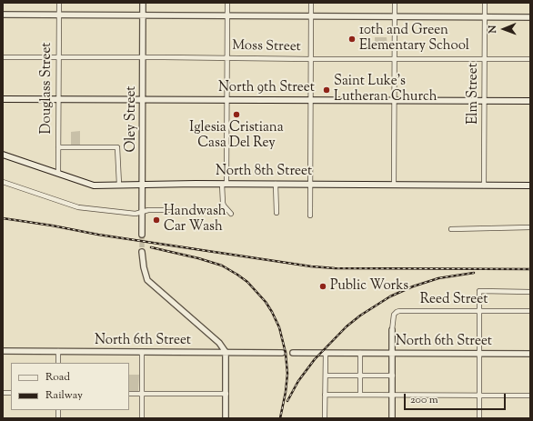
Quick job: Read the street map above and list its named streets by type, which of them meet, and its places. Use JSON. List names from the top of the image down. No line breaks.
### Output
{"streets":{"main road":["North 9th Street","North 8th Street"],"street":["Moss Street","Douglass Street","Elm Street","Oley Street","Reed Street","North 6th Street"]},"crossings":[["Moss Street","Douglass Street"],["Moss Street","Elm Street"],["Moss Street","Oley Street"],["Douglass Street","North 9th Street"],["Douglass Street","North 8th Street"],["North 9th Street","Elm Street"],["North 9th Street","Oley Street"],["Elm Street","North 8th Street"],["Oley Street","North 8th Street"]],"places":["10th and Green Elementary School","Saint Luke's Lutheran Church","Iglesia Cristiana Casa Del Rey","Handwash Car Wash","Public Works"],"legend":["Road","Railway"],"scale_bar":"200 m","north":"left"}
